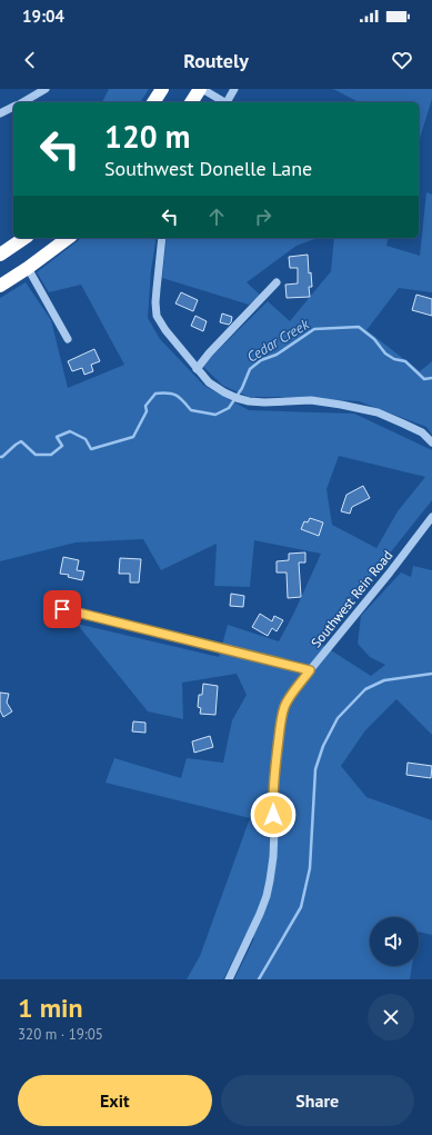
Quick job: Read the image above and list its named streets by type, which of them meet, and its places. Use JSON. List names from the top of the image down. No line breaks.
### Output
{"streets":{"street":["Southwest Rein Road"]},"water":["Cedar Creek"],"page":{"status":"19:04","header":"Routely","turn":["120 m","Southwest Donelle Lane"],"heading":["1 min","320 m · 19:05"],"buttons":["Exit","Share"]}}
